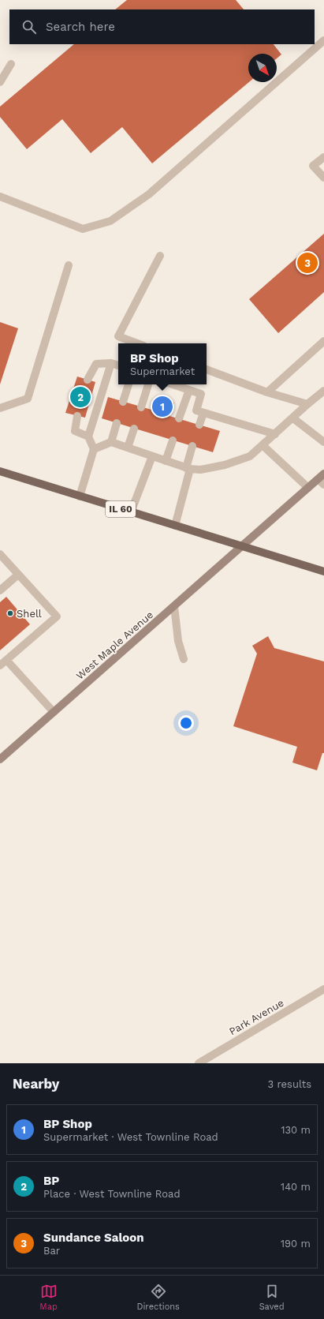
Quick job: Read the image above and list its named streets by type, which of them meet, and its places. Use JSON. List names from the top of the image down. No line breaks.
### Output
{"streets":{"main road":["IL 60","West Maple Avenue"],"street":["Park Avenue"]},"crossings":[["IL 60","West Maple Avenue"]],"places":["Shell"],"north":"bottom right","page":{"search":"Search here","pins":["3","2","1"],"popup":["BP Shop","Supermarket"],"heading":["Nearby","3 results"],"list":[{"mark":"1","name":"BP Shop","note":"Supermarket · West Townline Road","value":"130 m"},{"mark":"2","name":"BP","note":"Place · West Townline Road","value":"140 m"},{"mark":"3","name":"Sundance Saloon","note":"Bar","value":"190 m"}],"nav":["Map","Directions","Saved"]}}
